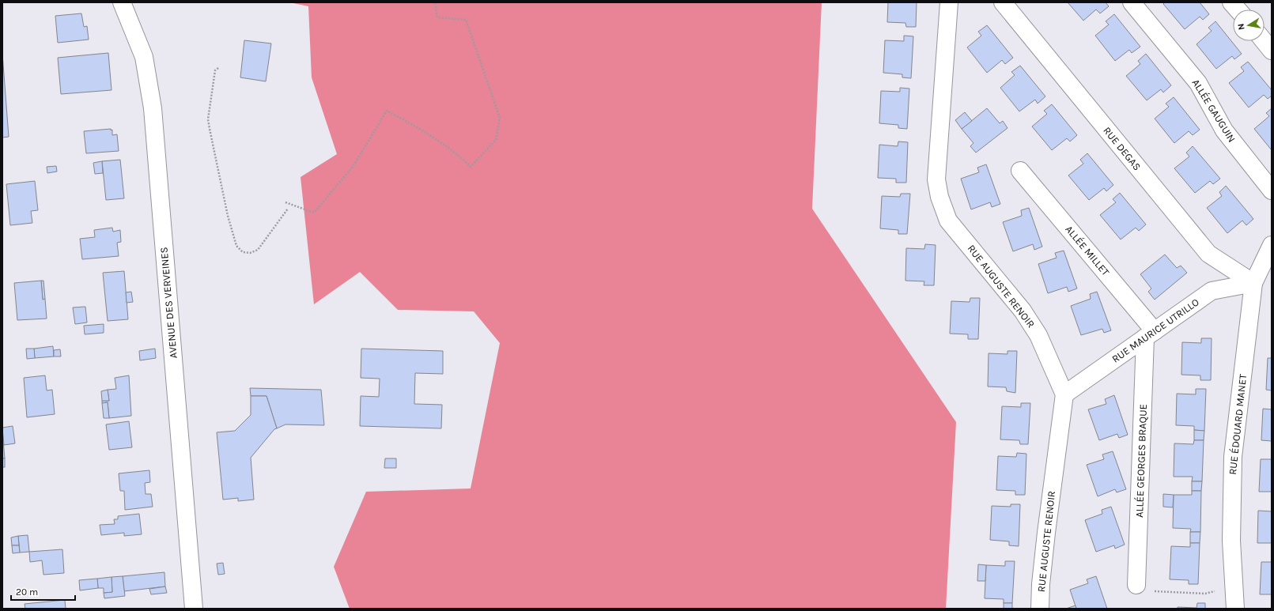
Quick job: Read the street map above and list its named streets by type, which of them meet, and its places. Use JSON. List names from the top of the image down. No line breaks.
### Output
{"streets":{"street":["ALLÉE GAUGUIN","RUE DEGAS","ALLÉE MILLET","RUE AUGUSTE RENOIR","AVENUE DES VERVEINES","RUE MAURICE UTRILLO","RUE ÉDOUARD MANET","ALLÉE GEORGES BRAQUE"]},"crossings":[["RUE DEGAS","RUE MAURICE UTRILLO"],["RUE DEGAS","RUE ÉDOUARD MANET"],["ALLÉE MILLET","RUE MAURICE UTRILLO"],["ALLÉE MILLET","ALLÉE GEORGES BRAQUE"],["RUE AUGUSTE RENOIR","RUE MAURICE UTRILLO"],["RUE MAURICE UTRILLO","RUE ÉDOUARD MANET"],["RUE MAURICE UTRILLO","ALLÉE GEORGES BRAQUE"]],"scale_bar":"20 m","north":"left"}
